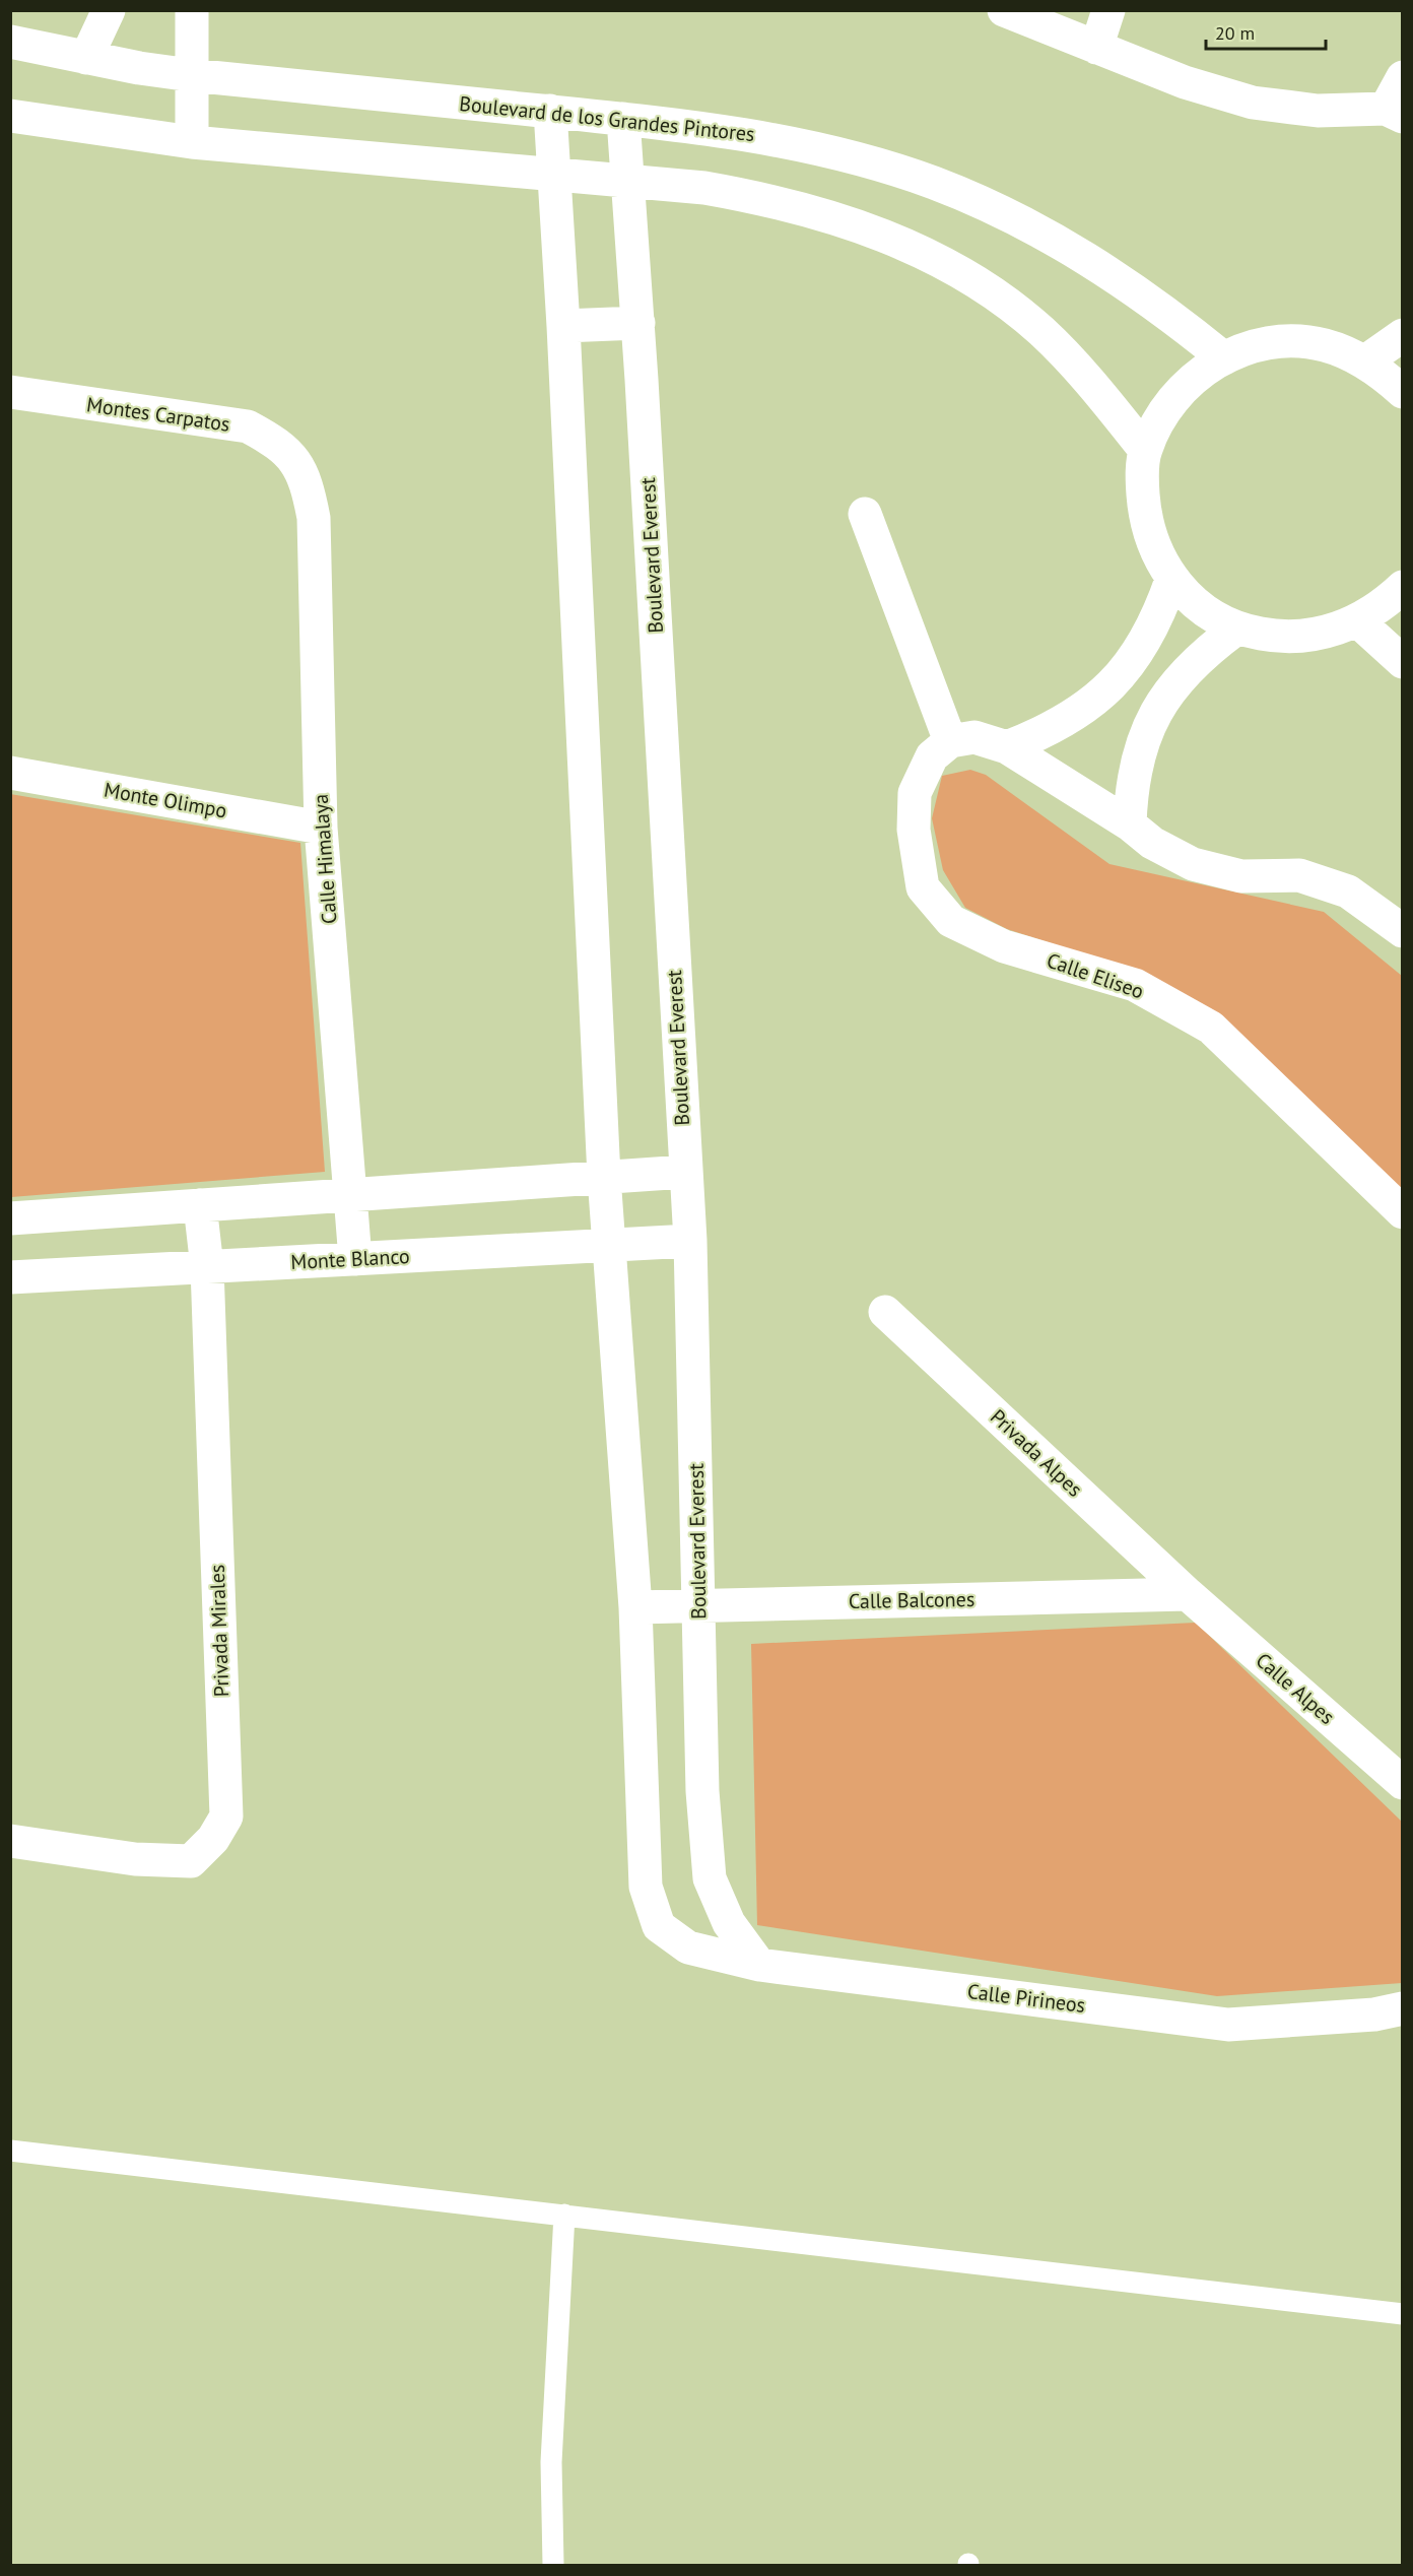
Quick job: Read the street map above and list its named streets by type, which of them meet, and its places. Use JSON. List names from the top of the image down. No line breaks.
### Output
{"streets":{"street":["Boulevard de los Grandes Pintores","Montes Carpatos","Boulevard Everest","Monte Olimpo","Calle Himalaya","Calle Eliseo","Monte Blanco","Privada Alpes","Calle Balcones","Privada Mirales","Calle Alpes","Calle Pirineos"]},"crossings":[["Boulevard de los Grandes Pintores","Boulevard Everest"],["Montes Carpatos","Calle Himalaya"],["Boulevard Everest","Monte Blanco"],["Boulevard Everest","Calle Balcones"],["Boulevard Everest","Calle Pirineos"],["Monte Olimpo","Calle Himalaya"],["Calle Himalaya","Monte Blanco"],["Monte Blanco","Privada Mirales"],["Privada Alpes","Calle Balcones"],["Privada Alpes","Calle Alpes"],["Calle Balcones","Calle Alpes"],["Calle Balcones","Calle Pirineos"]],"scale_bar":"20 m"}
